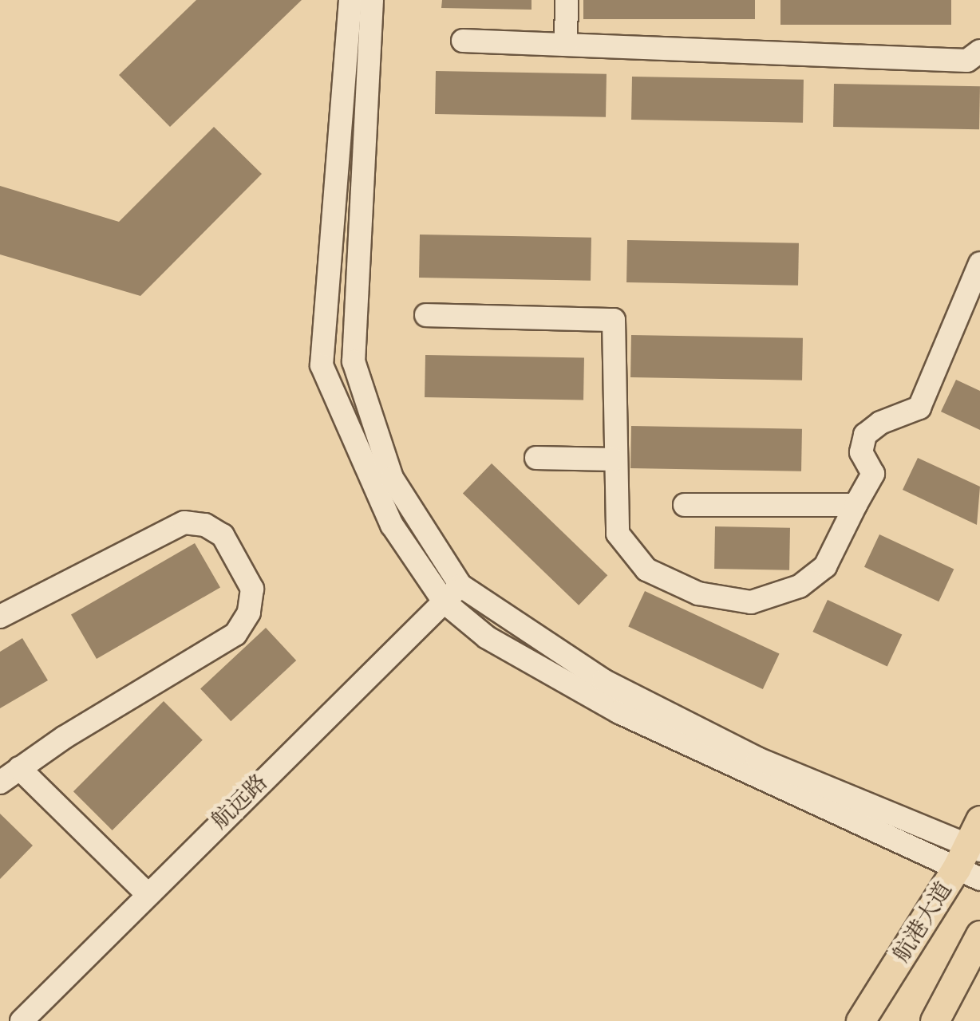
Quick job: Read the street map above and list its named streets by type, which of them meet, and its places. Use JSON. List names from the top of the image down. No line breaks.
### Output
{"streets":{"main road":["航港大道"],"street":["航远路"]}}
